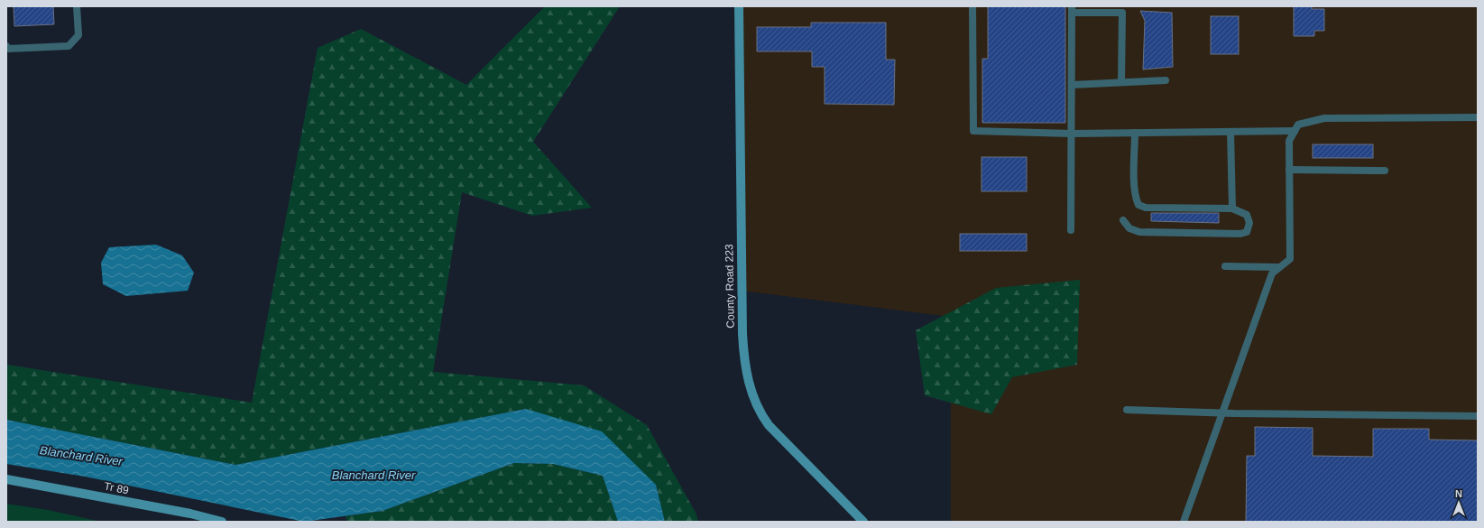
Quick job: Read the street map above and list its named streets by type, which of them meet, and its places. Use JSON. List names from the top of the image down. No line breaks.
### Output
{"streets":{"street":["County Road 223","Tr 89"]},"water":["Blanchard River"],"north":"top"}
